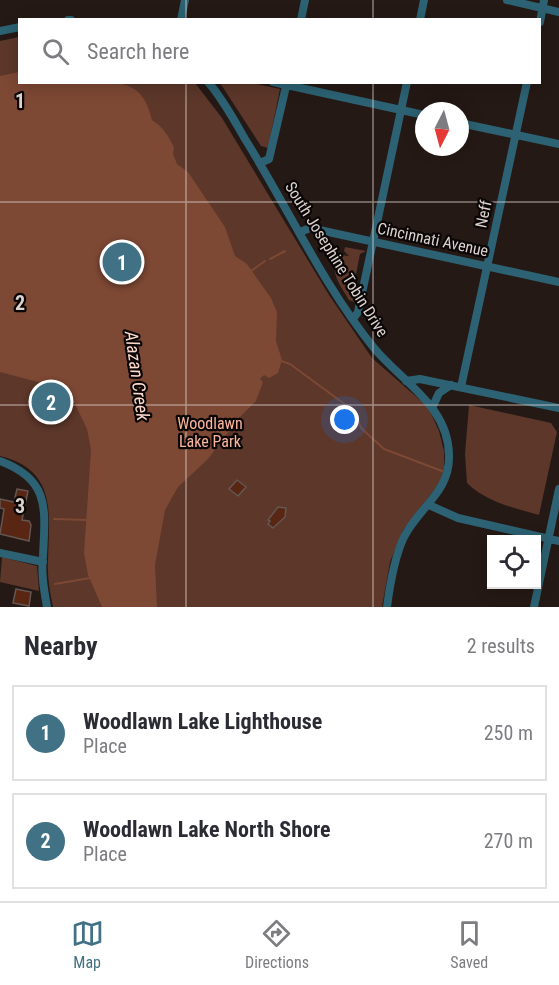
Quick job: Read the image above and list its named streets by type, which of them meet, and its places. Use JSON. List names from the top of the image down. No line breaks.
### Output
{"streets":{"street":["Neff","Cincinnati Avenue","South Josephine Tobin Drive"]},"crossings":[["Neff","Cincinnati Avenue"],["Cincinnati Avenue","South Josephine Tobin Drive"]],"water":["Alazan Creek"],"parks":["Woodlawn Lake Park"],"north":"bottom","page":{"search":"Search here","pins":["1","2"],"heading":["Nearby","2 results"],"list":[{"mark":"1","name":"Woodlawn Lake Lighthouse","note":"Place","value":"250 m"},{"mark":"2","name":"Woodlawn Lake North Shore","note":"Place","value":"270 m"}],"nav":["Map","Directions","Saved"]},"grid":{"rows":["1","2","3"]}}
